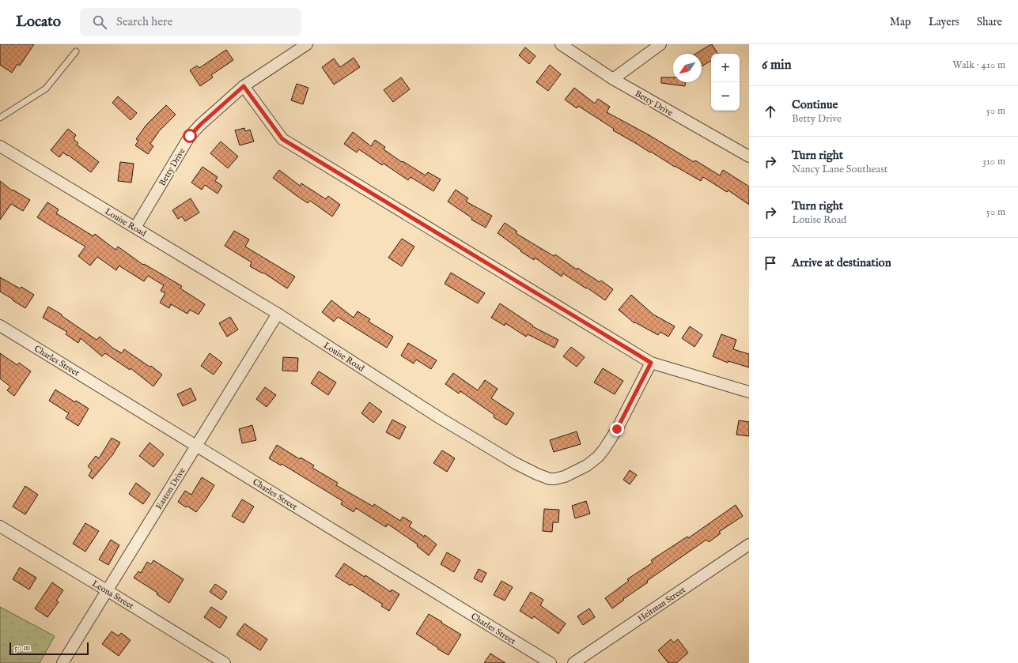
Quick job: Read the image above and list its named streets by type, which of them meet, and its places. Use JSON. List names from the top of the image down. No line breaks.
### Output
{"streets":{"street":["Betty Drive","Louise Road","Charles Street","Easton Drive","Leona Street","Heitman Street"]},"crossings":[["Betty Drive","Louise Road"],["Louise Road","Easton Drive"],["Charles Street","Easton Drive"],["Easton Drive","Leona Street"]],"scale_bar":"50 m","north":"bottom left","page":{"header":"Locato","search":"Search here","nav":["Map","Layers","Share"],"heading":["6 min","Walk · 410 m"],"map_buttons":["+","−"],"list":[["Continue","Betty Drive","50 m"],["Turn right","Nancy Lane Southeast","310 m"],["Turn right","Louise Road","50 m"],"Arrive at destination"],"scale":"50 m"}}
